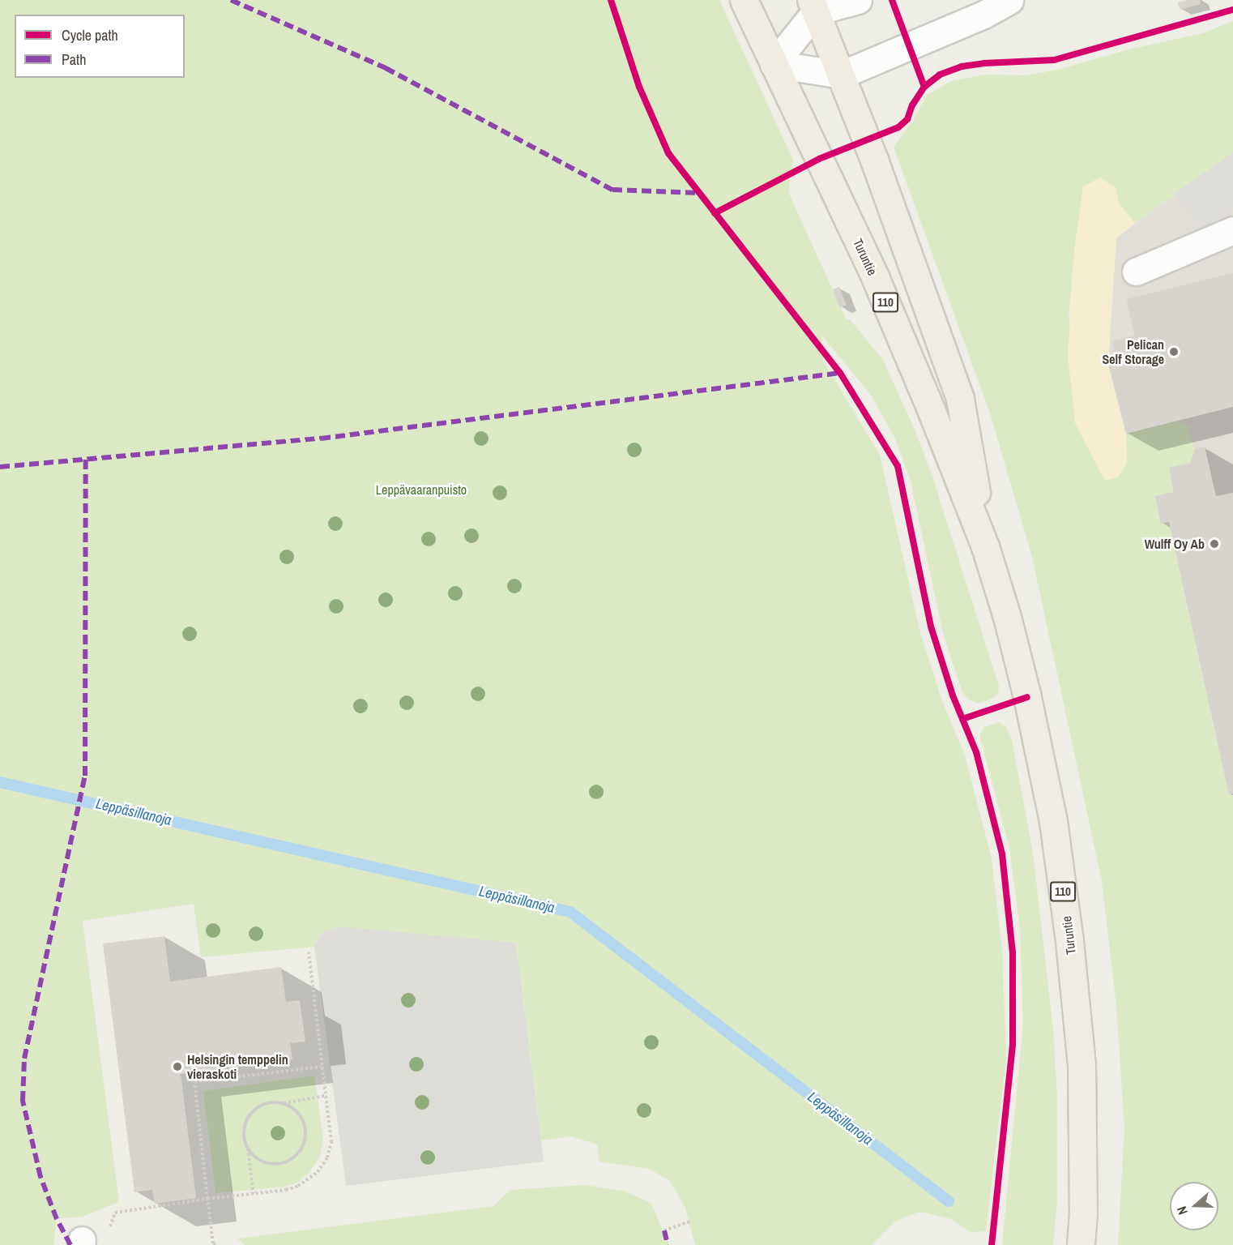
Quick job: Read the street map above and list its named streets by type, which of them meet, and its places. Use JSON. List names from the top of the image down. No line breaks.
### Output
{"streets":{"main road":["Turuntie","110"]},"water":["Leppäsillanoja"],"parks":["Leppävaaranpuisto"],"places":["Pelican Self Storage","Wulff Oy Ab","Helsingin temppelin vieraskoti"],"legend":["Cycle path","Path"],"north":"left"}
